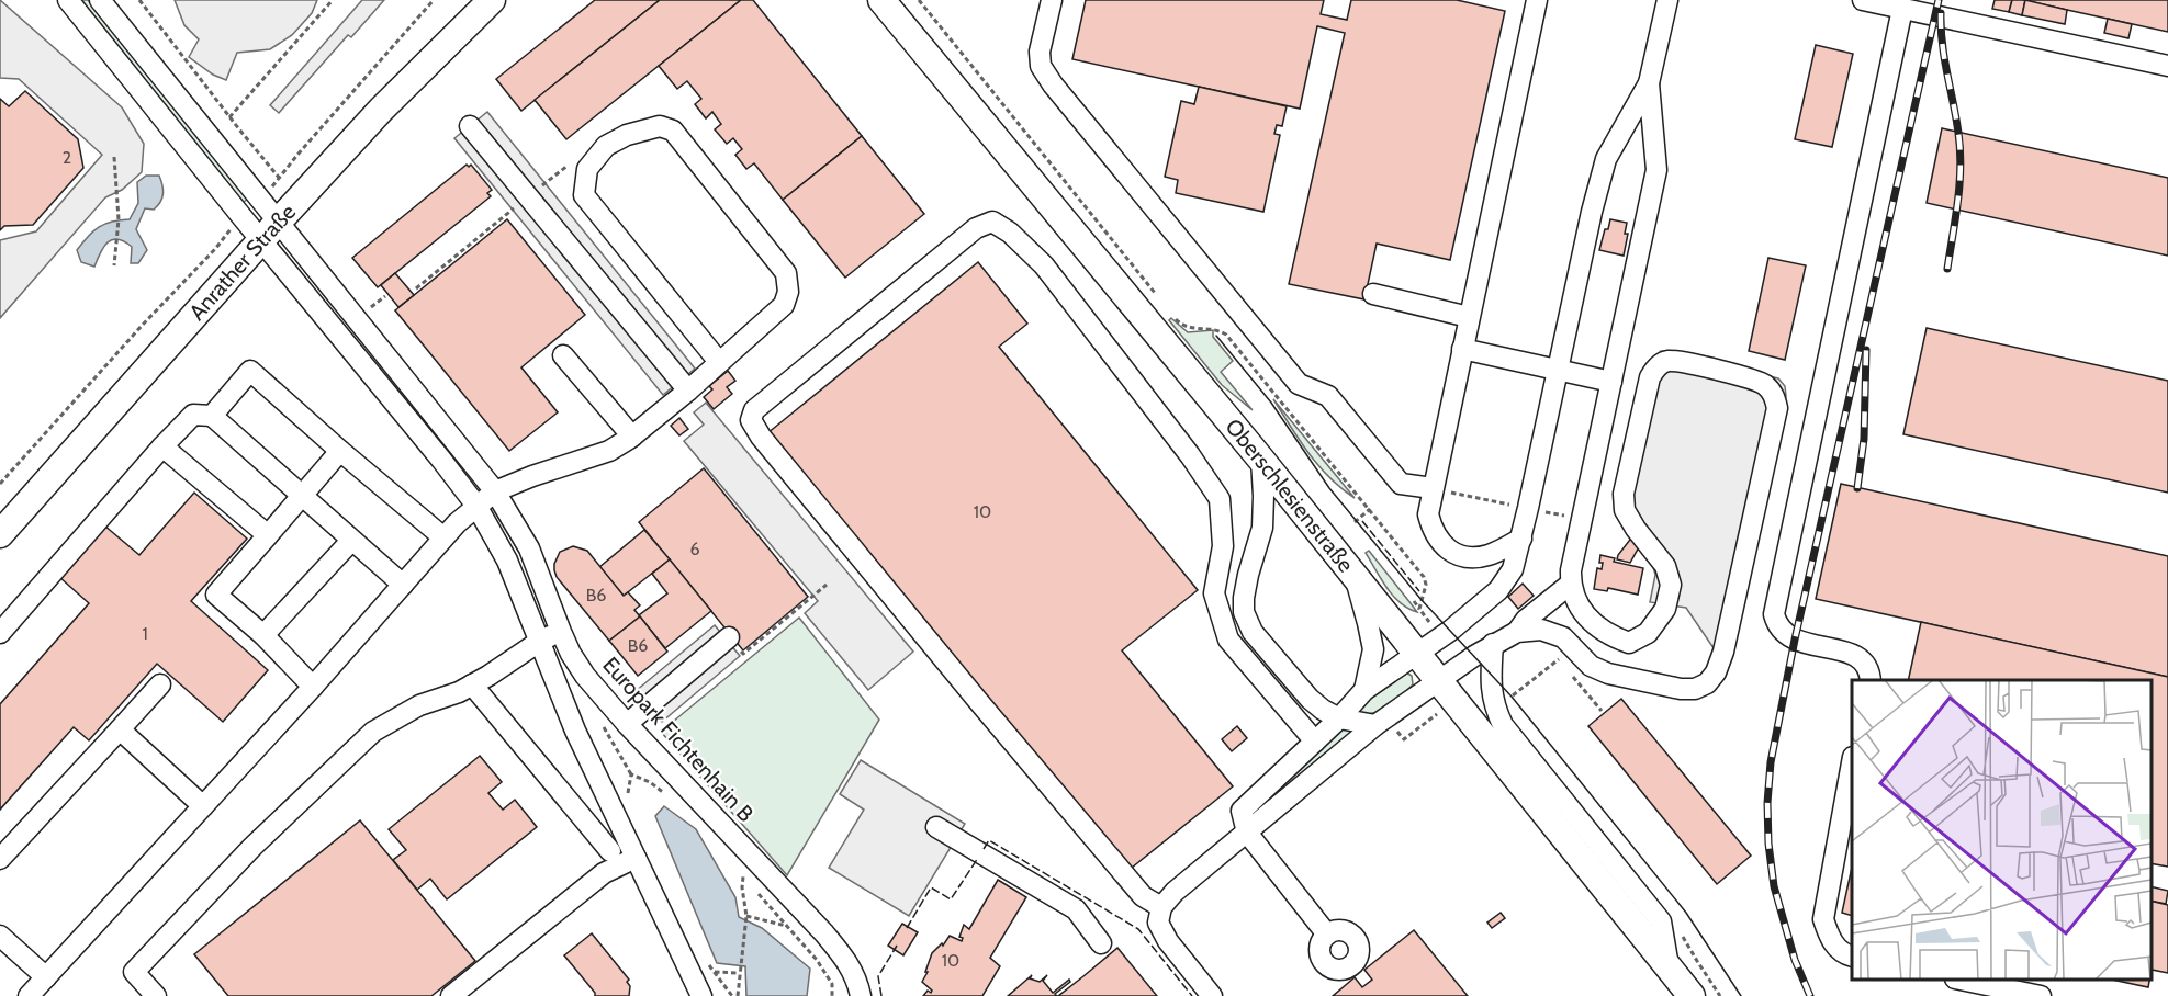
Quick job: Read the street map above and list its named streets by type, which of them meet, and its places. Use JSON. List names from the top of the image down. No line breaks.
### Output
{"streets":{"main road":["Anrather Straße","Oberschlesienstraße"],"street":["Europark Fichtenhain B"]},"crossings":[["Anrather Straße","Europark Fichtenhain B"]],"house_numbers":["2","10","6","B6","1","B6","10"]}
